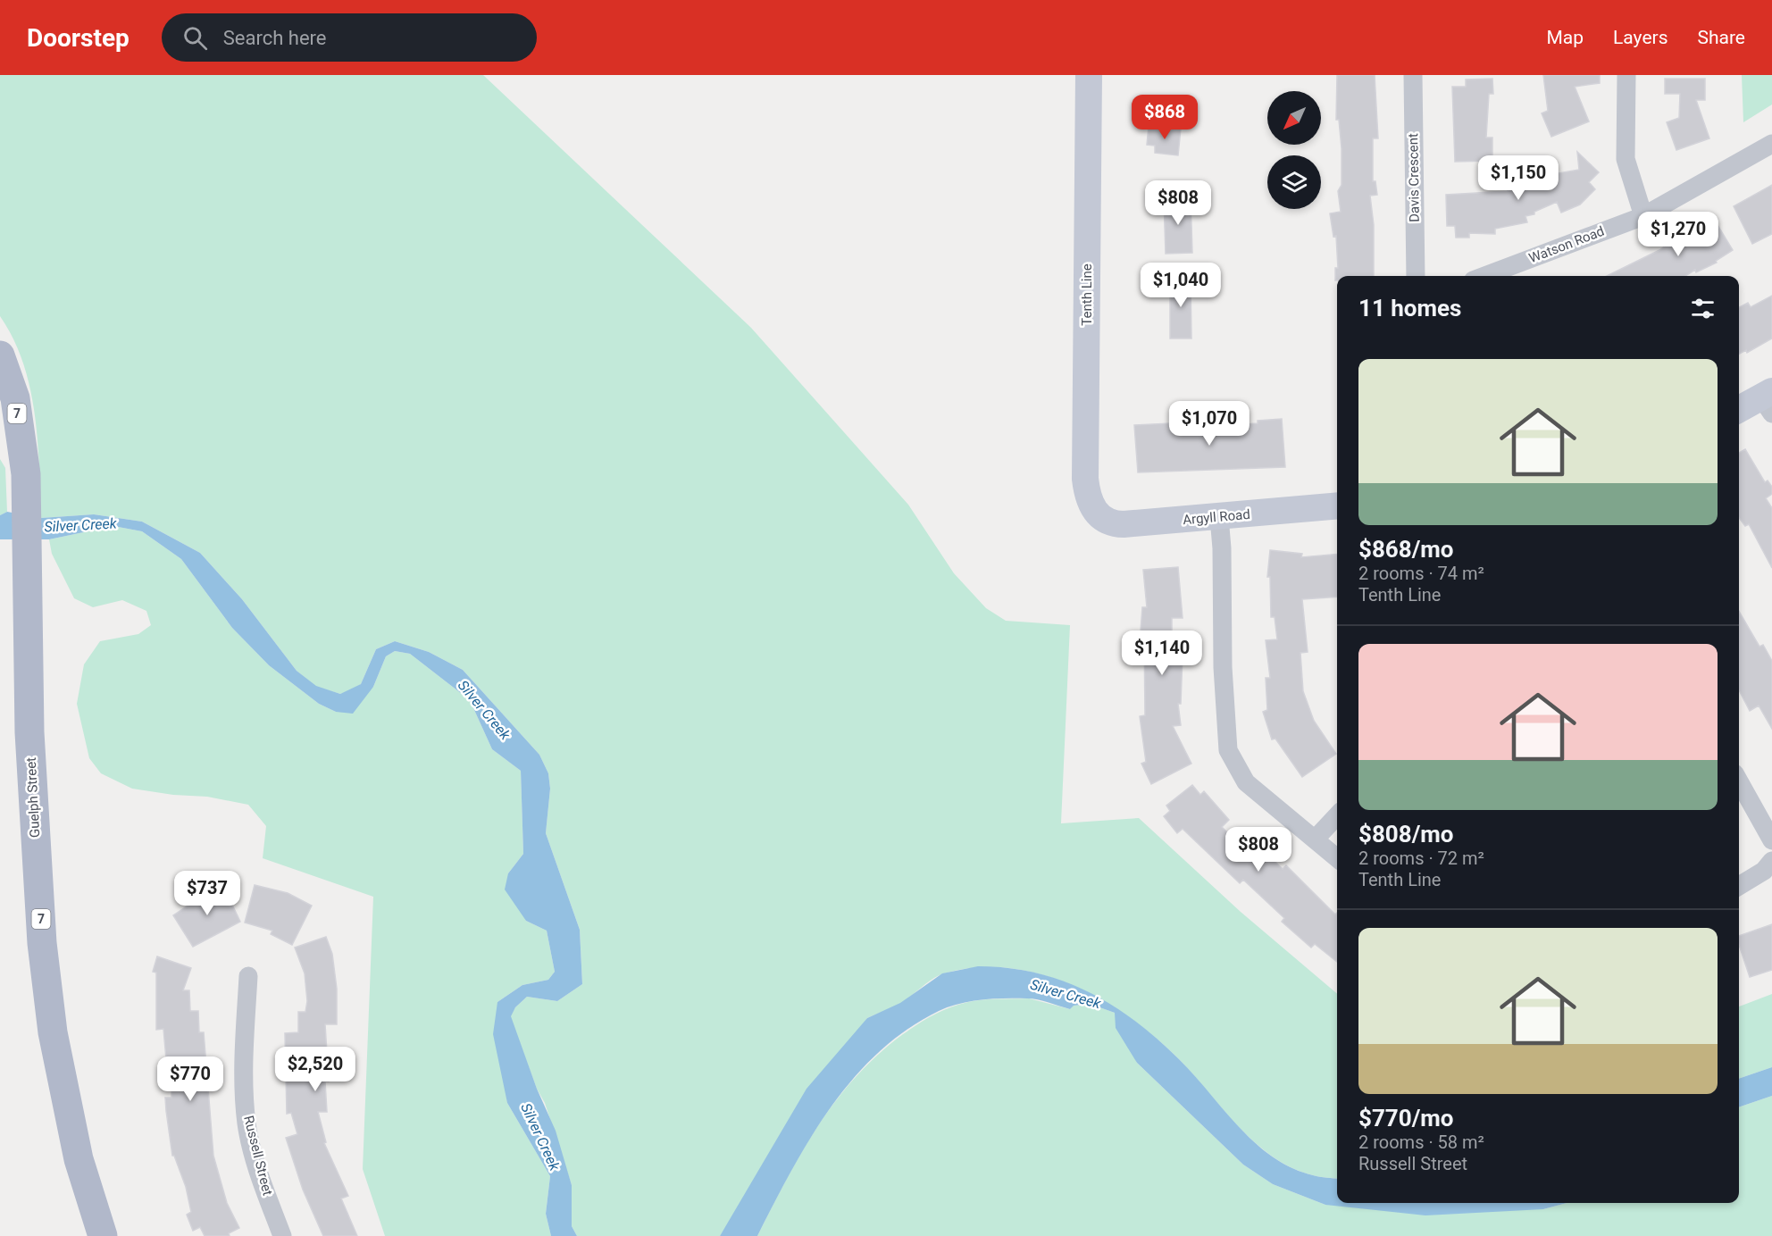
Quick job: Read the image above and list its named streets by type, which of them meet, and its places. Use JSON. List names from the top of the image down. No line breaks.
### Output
{"streets":{"main road":["7","Guelph Street"],"street":["Davis Crescent","Watson Road","Tenth Line","Argyll Road","Russell Street"]},"crossings":[["Tenth Line","Argyll Road"]],"water":["Silver Creek"],"north":"bottom left","page":{"header":"Doorstep","search":"Search here","nav":["Map","Layers","Share"],"price":["$868","$1,150","$808","$1,270","$1,040","$1,070","$1,140","$808","$737","$2,520","$770"],"heading":"11 homes","list":[{"name":"$868/mo","note":"2 rooms · 74 m² · Tenth Line"},{"name":"$808/mo","note":"2 rooms · 72 m² · Tenth Line"},{"name":"$770/mo","note":"2 rooms · 58 m² · Russell Street"}]}}
